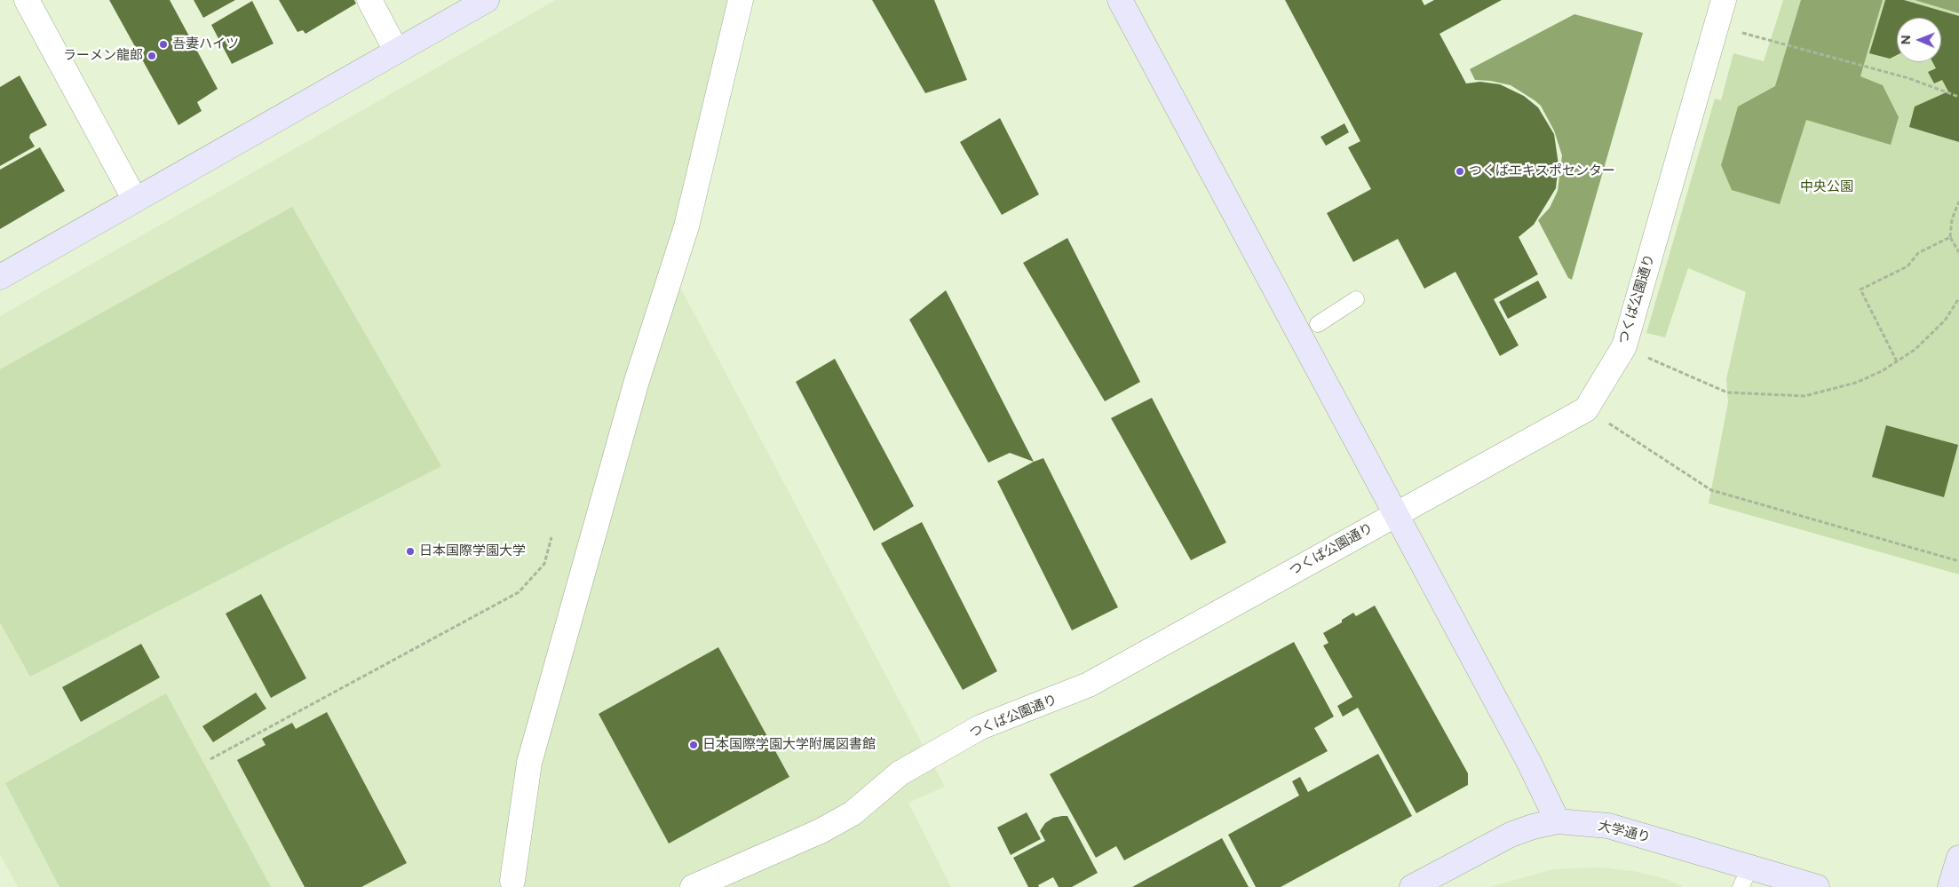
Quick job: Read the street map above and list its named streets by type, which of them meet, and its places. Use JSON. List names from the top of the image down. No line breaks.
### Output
{"streets":{"street":["つくば公園通り","大学通り"]},"parks":["中央公園"],"places":["吾妻ハイツ","ラーメン龍郎","つくばエキスポセンター","日本国際学園大学","日本国際学園大学附属図書館"],"north":"left"}
